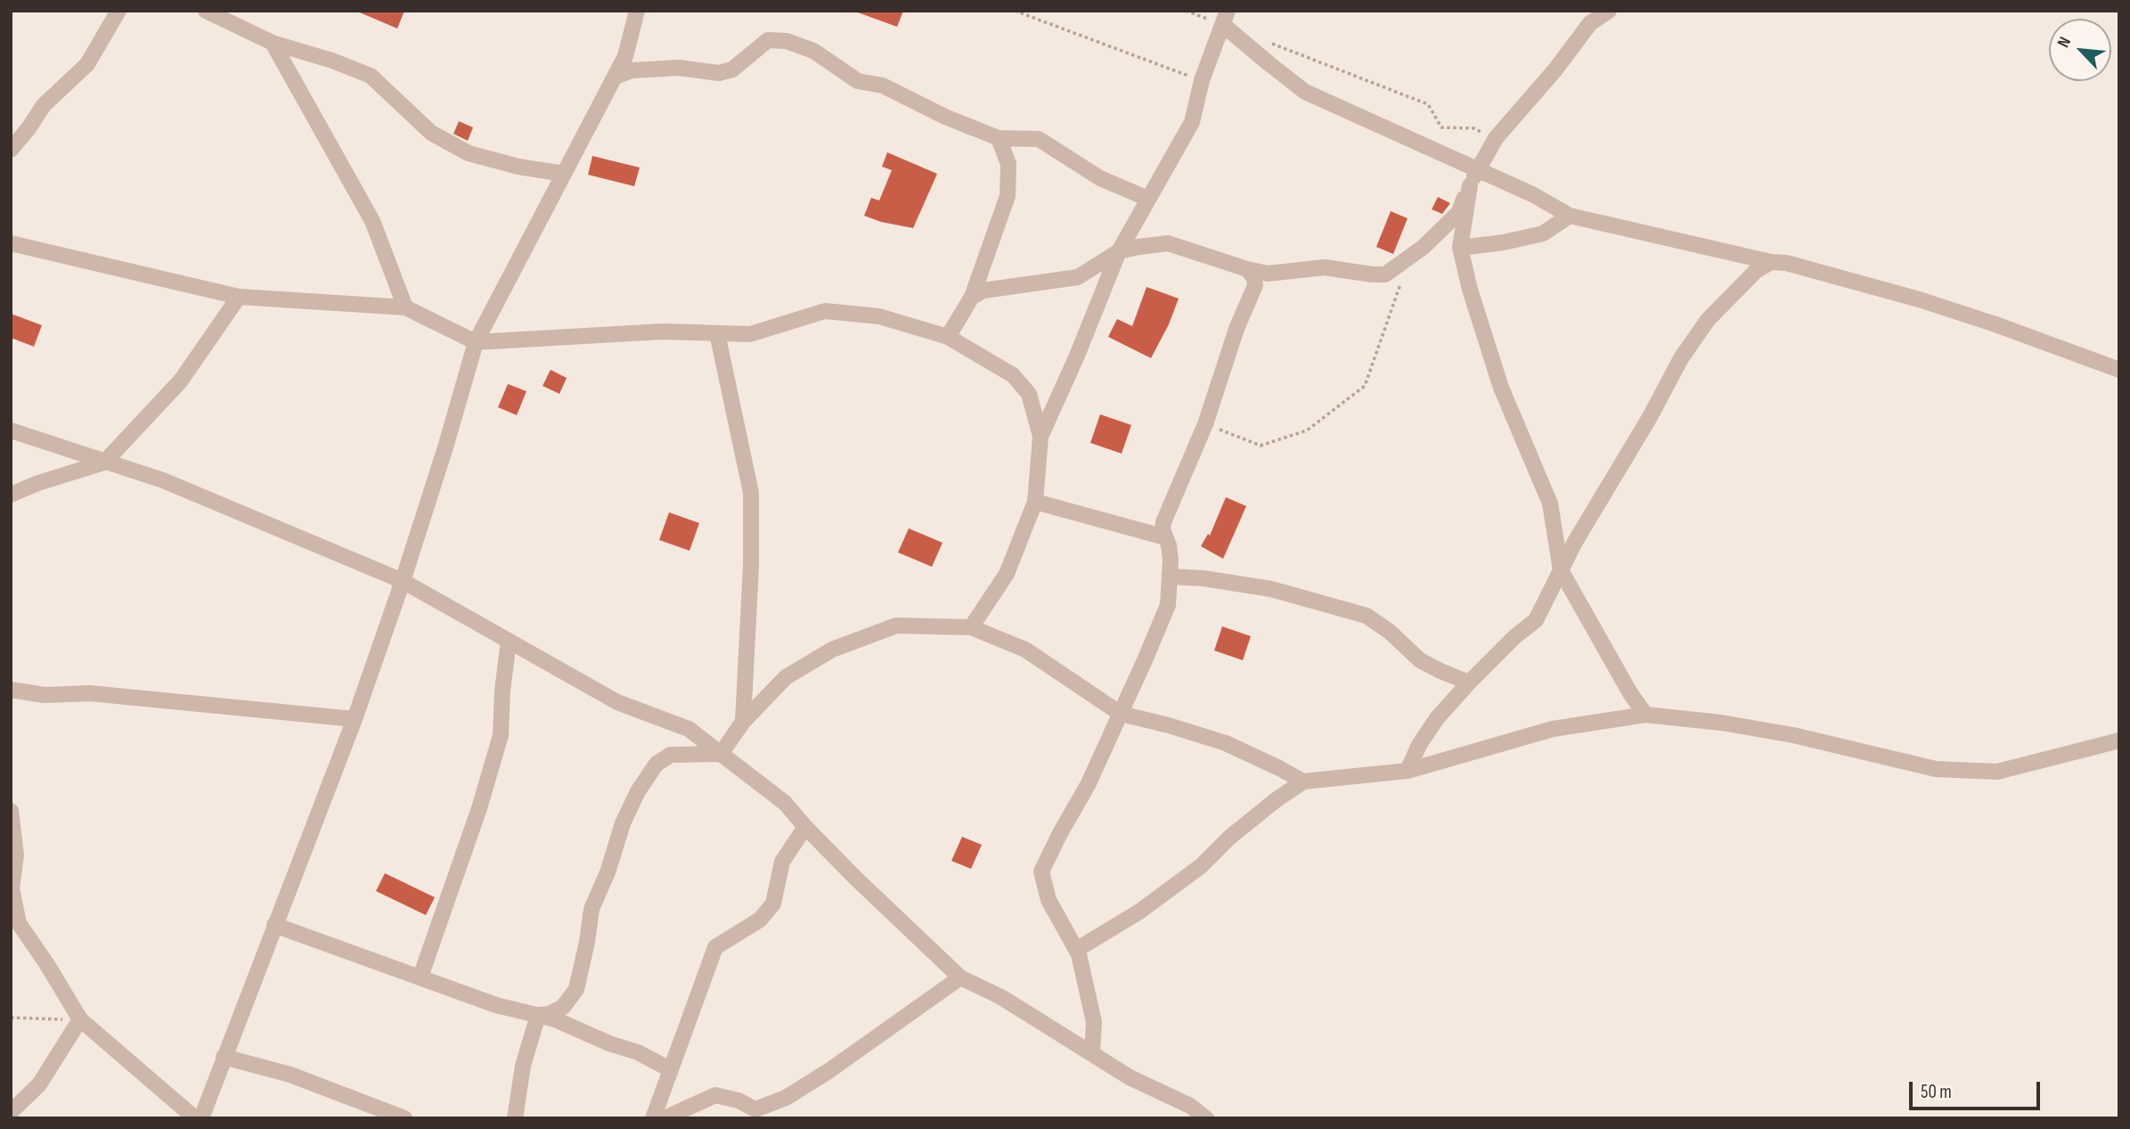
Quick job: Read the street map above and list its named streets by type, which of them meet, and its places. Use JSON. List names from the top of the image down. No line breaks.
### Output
{"scale_bar":"50 m","north":"top left"}
